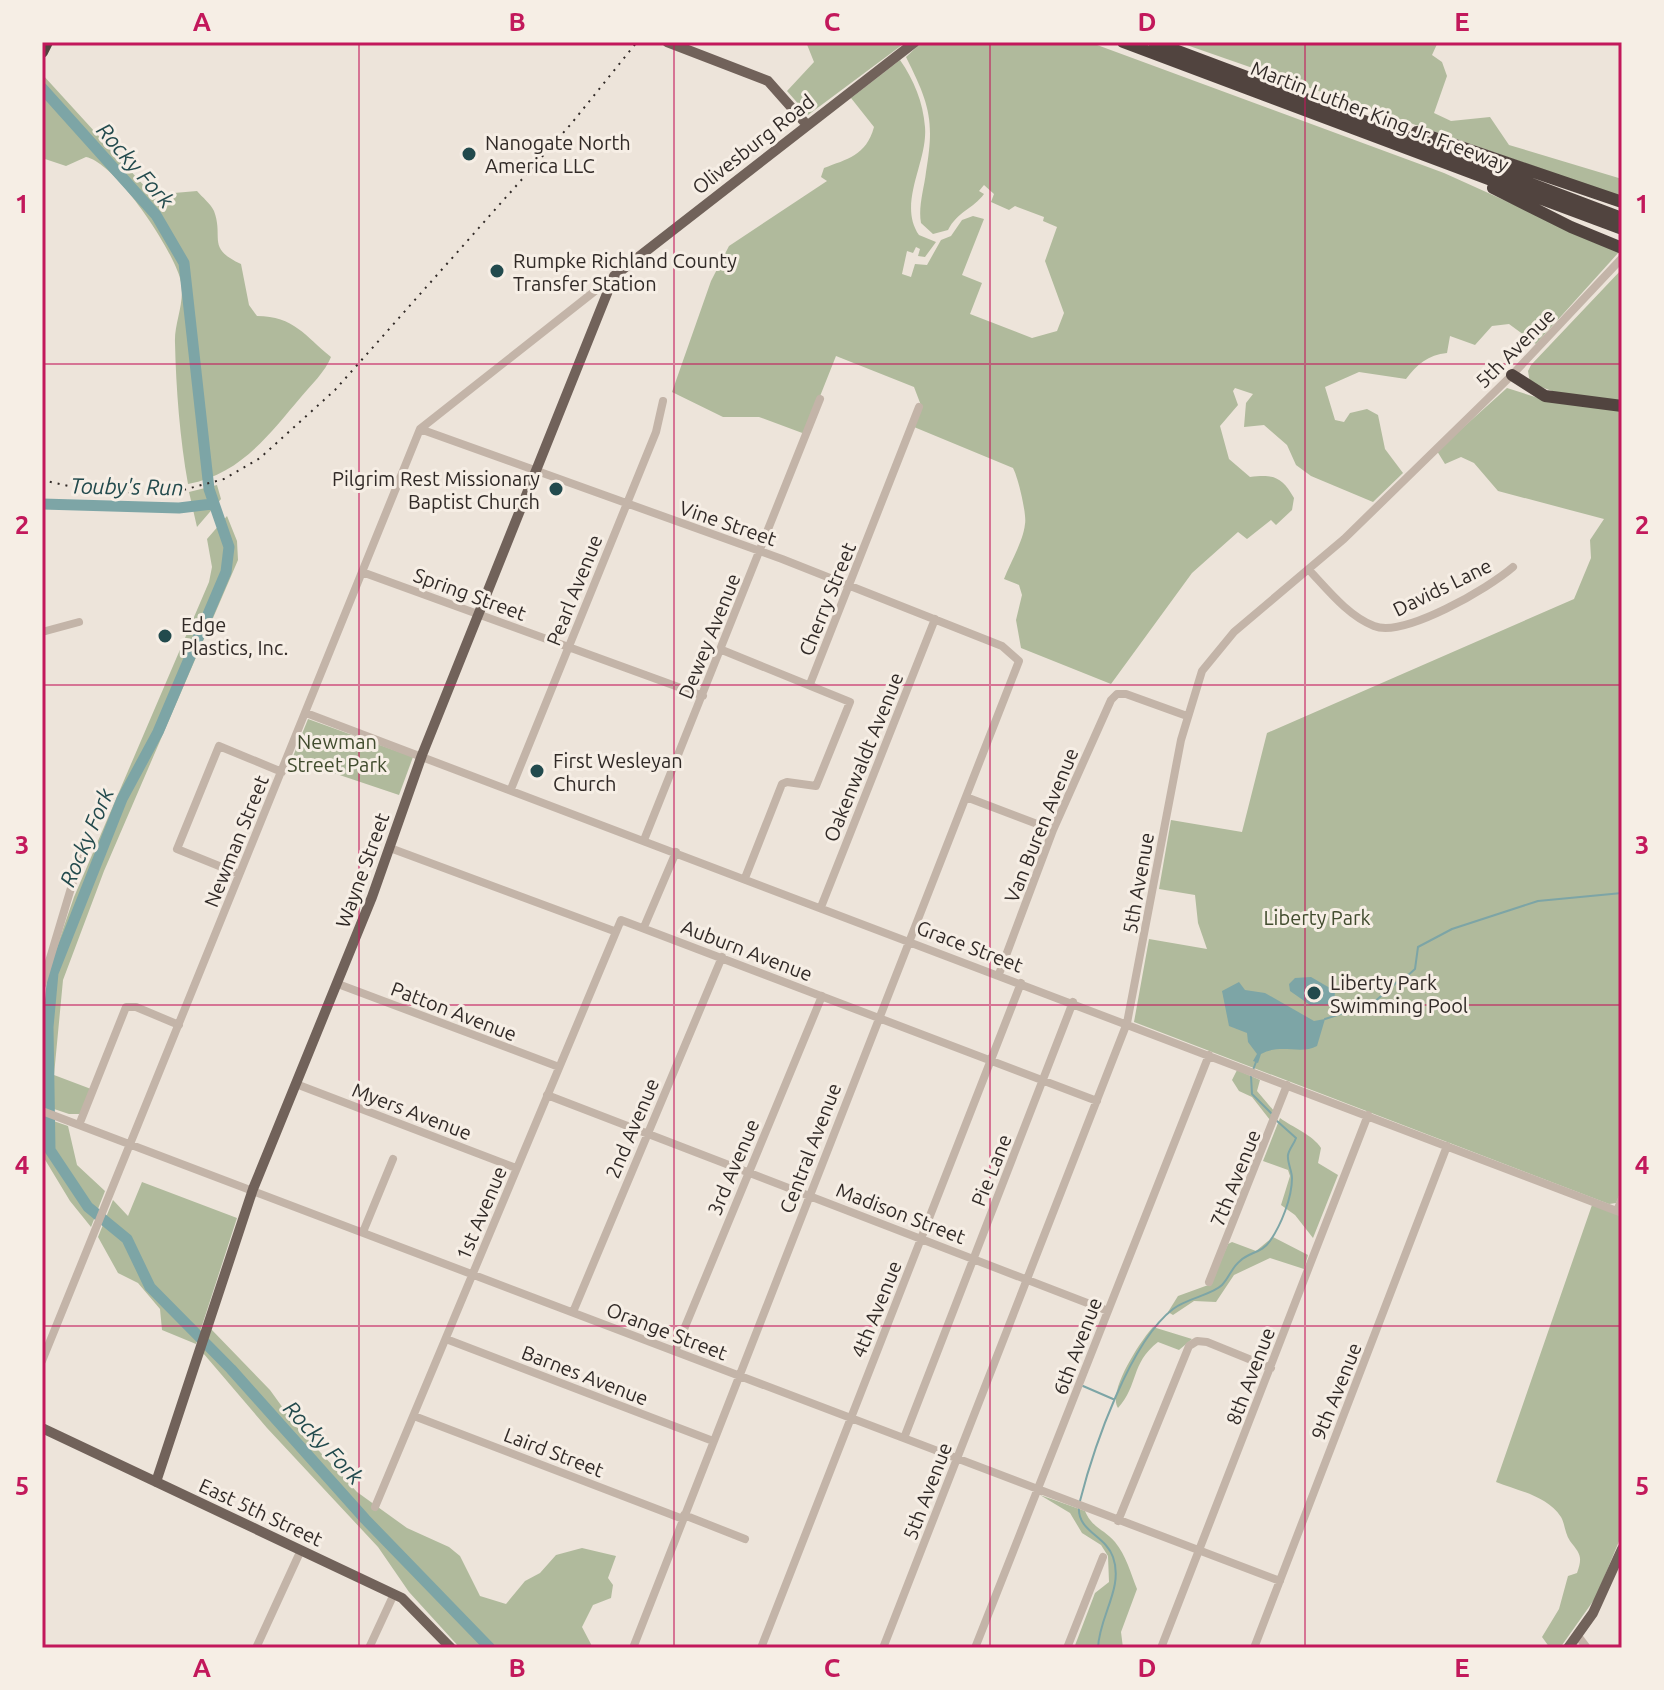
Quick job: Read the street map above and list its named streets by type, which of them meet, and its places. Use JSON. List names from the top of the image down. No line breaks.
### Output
{"streets":{"highway":["Martin Luther King Jr. Freeway"],"main road":["Olivesburg Road","Wayne Street","East 5th Street"],"street":["5th Avenue","Vine Street","Davids Lane","Pearl Avenue","Spring Street","Cherry Street","Dewey Avenue","Oakenwaldt Avenue","Van Buren Avenue","Newman Street","Grace Street","Auburn Avenue","Patton Avenue","Myers Avenue","2nd Avenue","Central Avenue","3rd Avenue","Pie Lane","7th Avenue","1st Avenue","Madison Street","4th Avenue","Orange Street","6th Avenue","Barnes Avenue","8th Avenue","9th Avenue","Laird Street"]},"crossings":[["Olivesburg Road","Newman Street"],["Olivesburg Road","Wayne Street"],["5th Avenue","Davids Lane"],["5th Avenue","Van Buren Avenue"],["5th Avenue","Grace Street"],["5th Avenue","Auburn Avenue"],["5th Avenue","Madison Street"],["5th Avenue","Orange Street"],["Vine Street","Pearl Avenue"],["Vine Street","Cherry Street"],["Vine Street","Dewey Avenue"],["Vine Street","Oakenwaldt Avenue"],["Vine Street","Newman Street"],["Vine Street","Wayne Street"],["Vine Street","Central Avenue"],["Pearl Avenue","Spring Street"],["Pearl Avenue","Grace Street"],["Spring Street","Dewey Avenue"],["Spring Street","Newman Street"],["Spring Street","Wayne Street"],["Cherry Street","Grace Street"],["Dewey Avenue","Grace Street"],["Oakenwaldt Avenue","Grace Street"],["Van Buren Avenue","Grace Street"],["Newman Street","Wayne Street"],["Newman Street","Grace Street"],["Newman Street","Orange Street"],["Wayne Street","Grace Street"],["Wayne Street","Auburn Avenue"],["Wayne Street","Patton Avenue"],["Wayne Street","Myers Avenue"],["Wayne Street","Orange Street"],["Wayne Street","East 5th Street"],["Grace Street","Central Avenue"],["Grace Street","Pie Lane"],["Grace Street","7th Avenue"],["Grace Street","4th Avenue"],["Grace Street","6th Avenue"],["Grace Street","8th Avenue"],["Grace Street","9th Avenue"],["Auburn Avenue","2nd Avenue"],["Auburn Avenue","Central Avenue"],["Auburn Avenue","3rd Avenue"],["Auburn Avenue","Pie Lane"],["Auburn Avenue","1st Avenue"],["Auburn Avenue","4th Avenue"],["Patton Avenue","1st Avenue"],["Myers Avenue","1st Avenue"],["2nd Avenue","Madison Street"],["2nd Avenue","Orange Street"],["Central Avenue","Madison Street"],["Central Avenue","Orange Street"],["Central Avenue","Barnes Avenue"],["Central Avenue","Laird Street"],["3rd Avenue","Madison Street"],["3rd Avenue","Orange Street"],["Pie Lane","Madison Street"],["Pie Lane","Orange Street"],["1st Avenue","Madison Street"],["1st Avenue","Orange Street"],["1st Avenue","Barnes Avenue"],["1st Avenue","Laird Street"],["Madison Street","4th Avenue"],["Madison Street","6th Avenue"],["4th Avenue","Orange Street"],["Orange Street","6th Avenue"],["Orange Street","8th Avenue"],["Orange Street","9th Avenue"]],"water":["Rocky Fork","Touby's Run"],"parks":["Newman Street Park","Liberty Park"],"places":["Nanogate North America LLC","Rumpke Richland County Transfer Station","Pilgrim Rest Missionary Baptist Church","Edge Plastics, Inc.","First Wesleyan Church","Liberty Park Swimming Pool"],"grid":{"columns":["A","B","C","D","E"],"rows":["1","2","3","4","5"]}}
